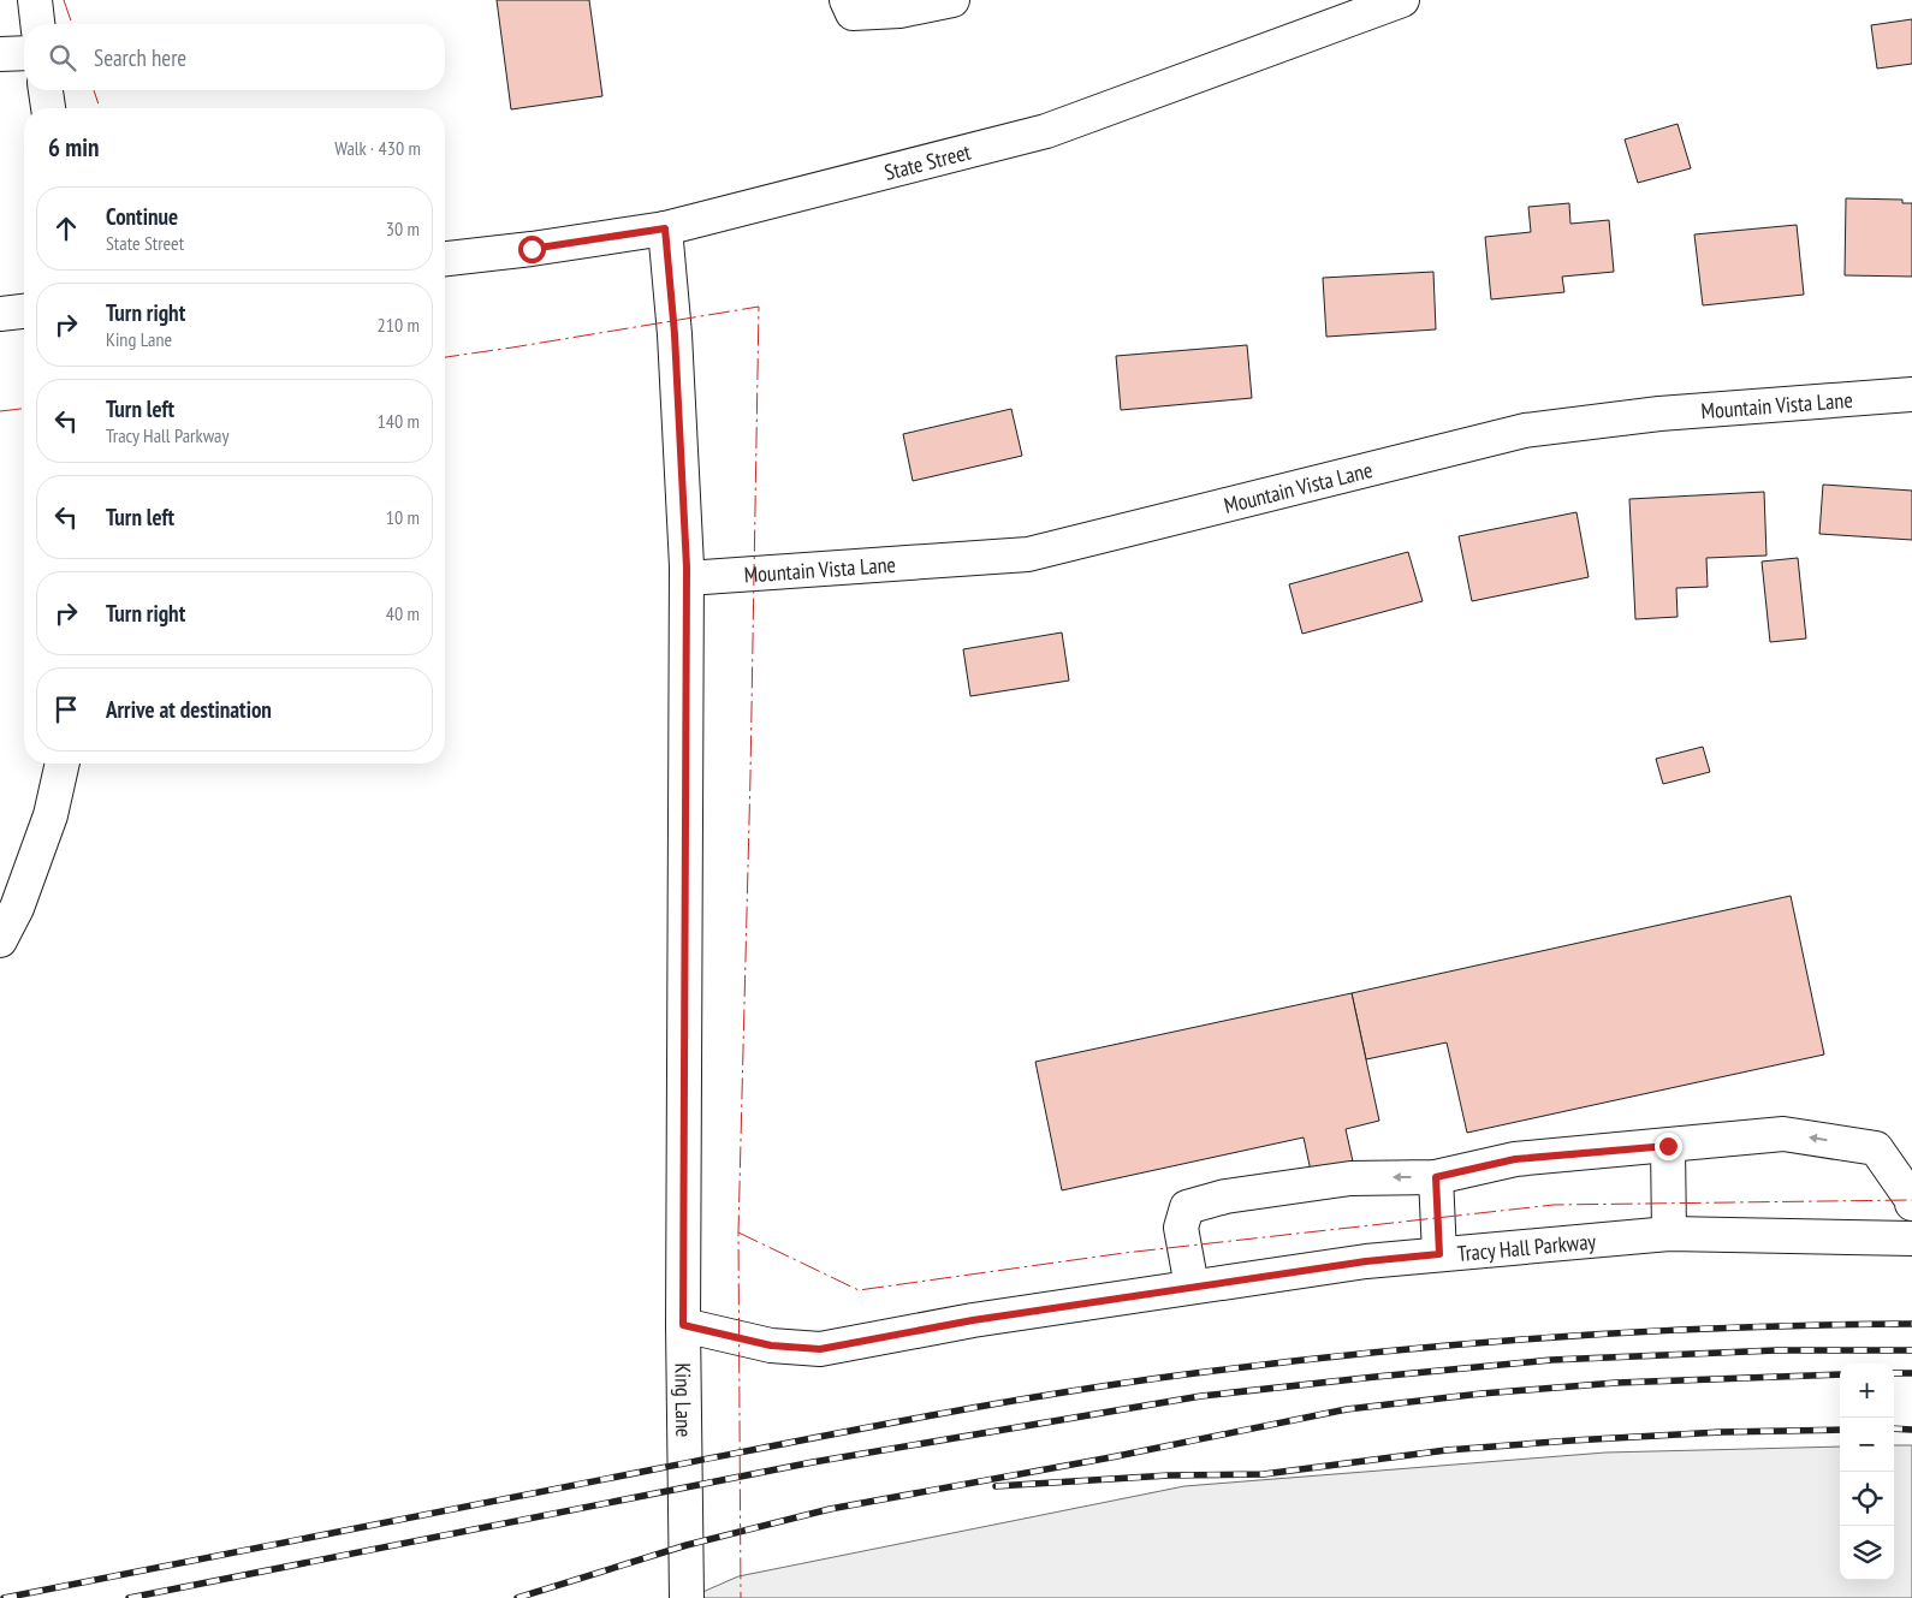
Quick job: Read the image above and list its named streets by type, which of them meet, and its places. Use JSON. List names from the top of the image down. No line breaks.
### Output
{"streets":{"street":["State Street","Mountain Vista Lane","Tracy Hall Parkway","King Lane"]},"crossings":[["State Street","King Lane"],["Mountain Vista Lane","King Lane"],["Tracy Hall Parkway","King Lane"]],"page":{"search":"Search here","heading":["6 min","Walk · 430 m"],"list":[["Continue","State Street","30 m"],["Turn right","King Lane","210 m"],["Turn left","Tracy Hall Parkway","140 m"],["Turn left","10 m"],["Turn right","40 m"],"Arrive at destination"],"map_buttons":["+","−"]}}
